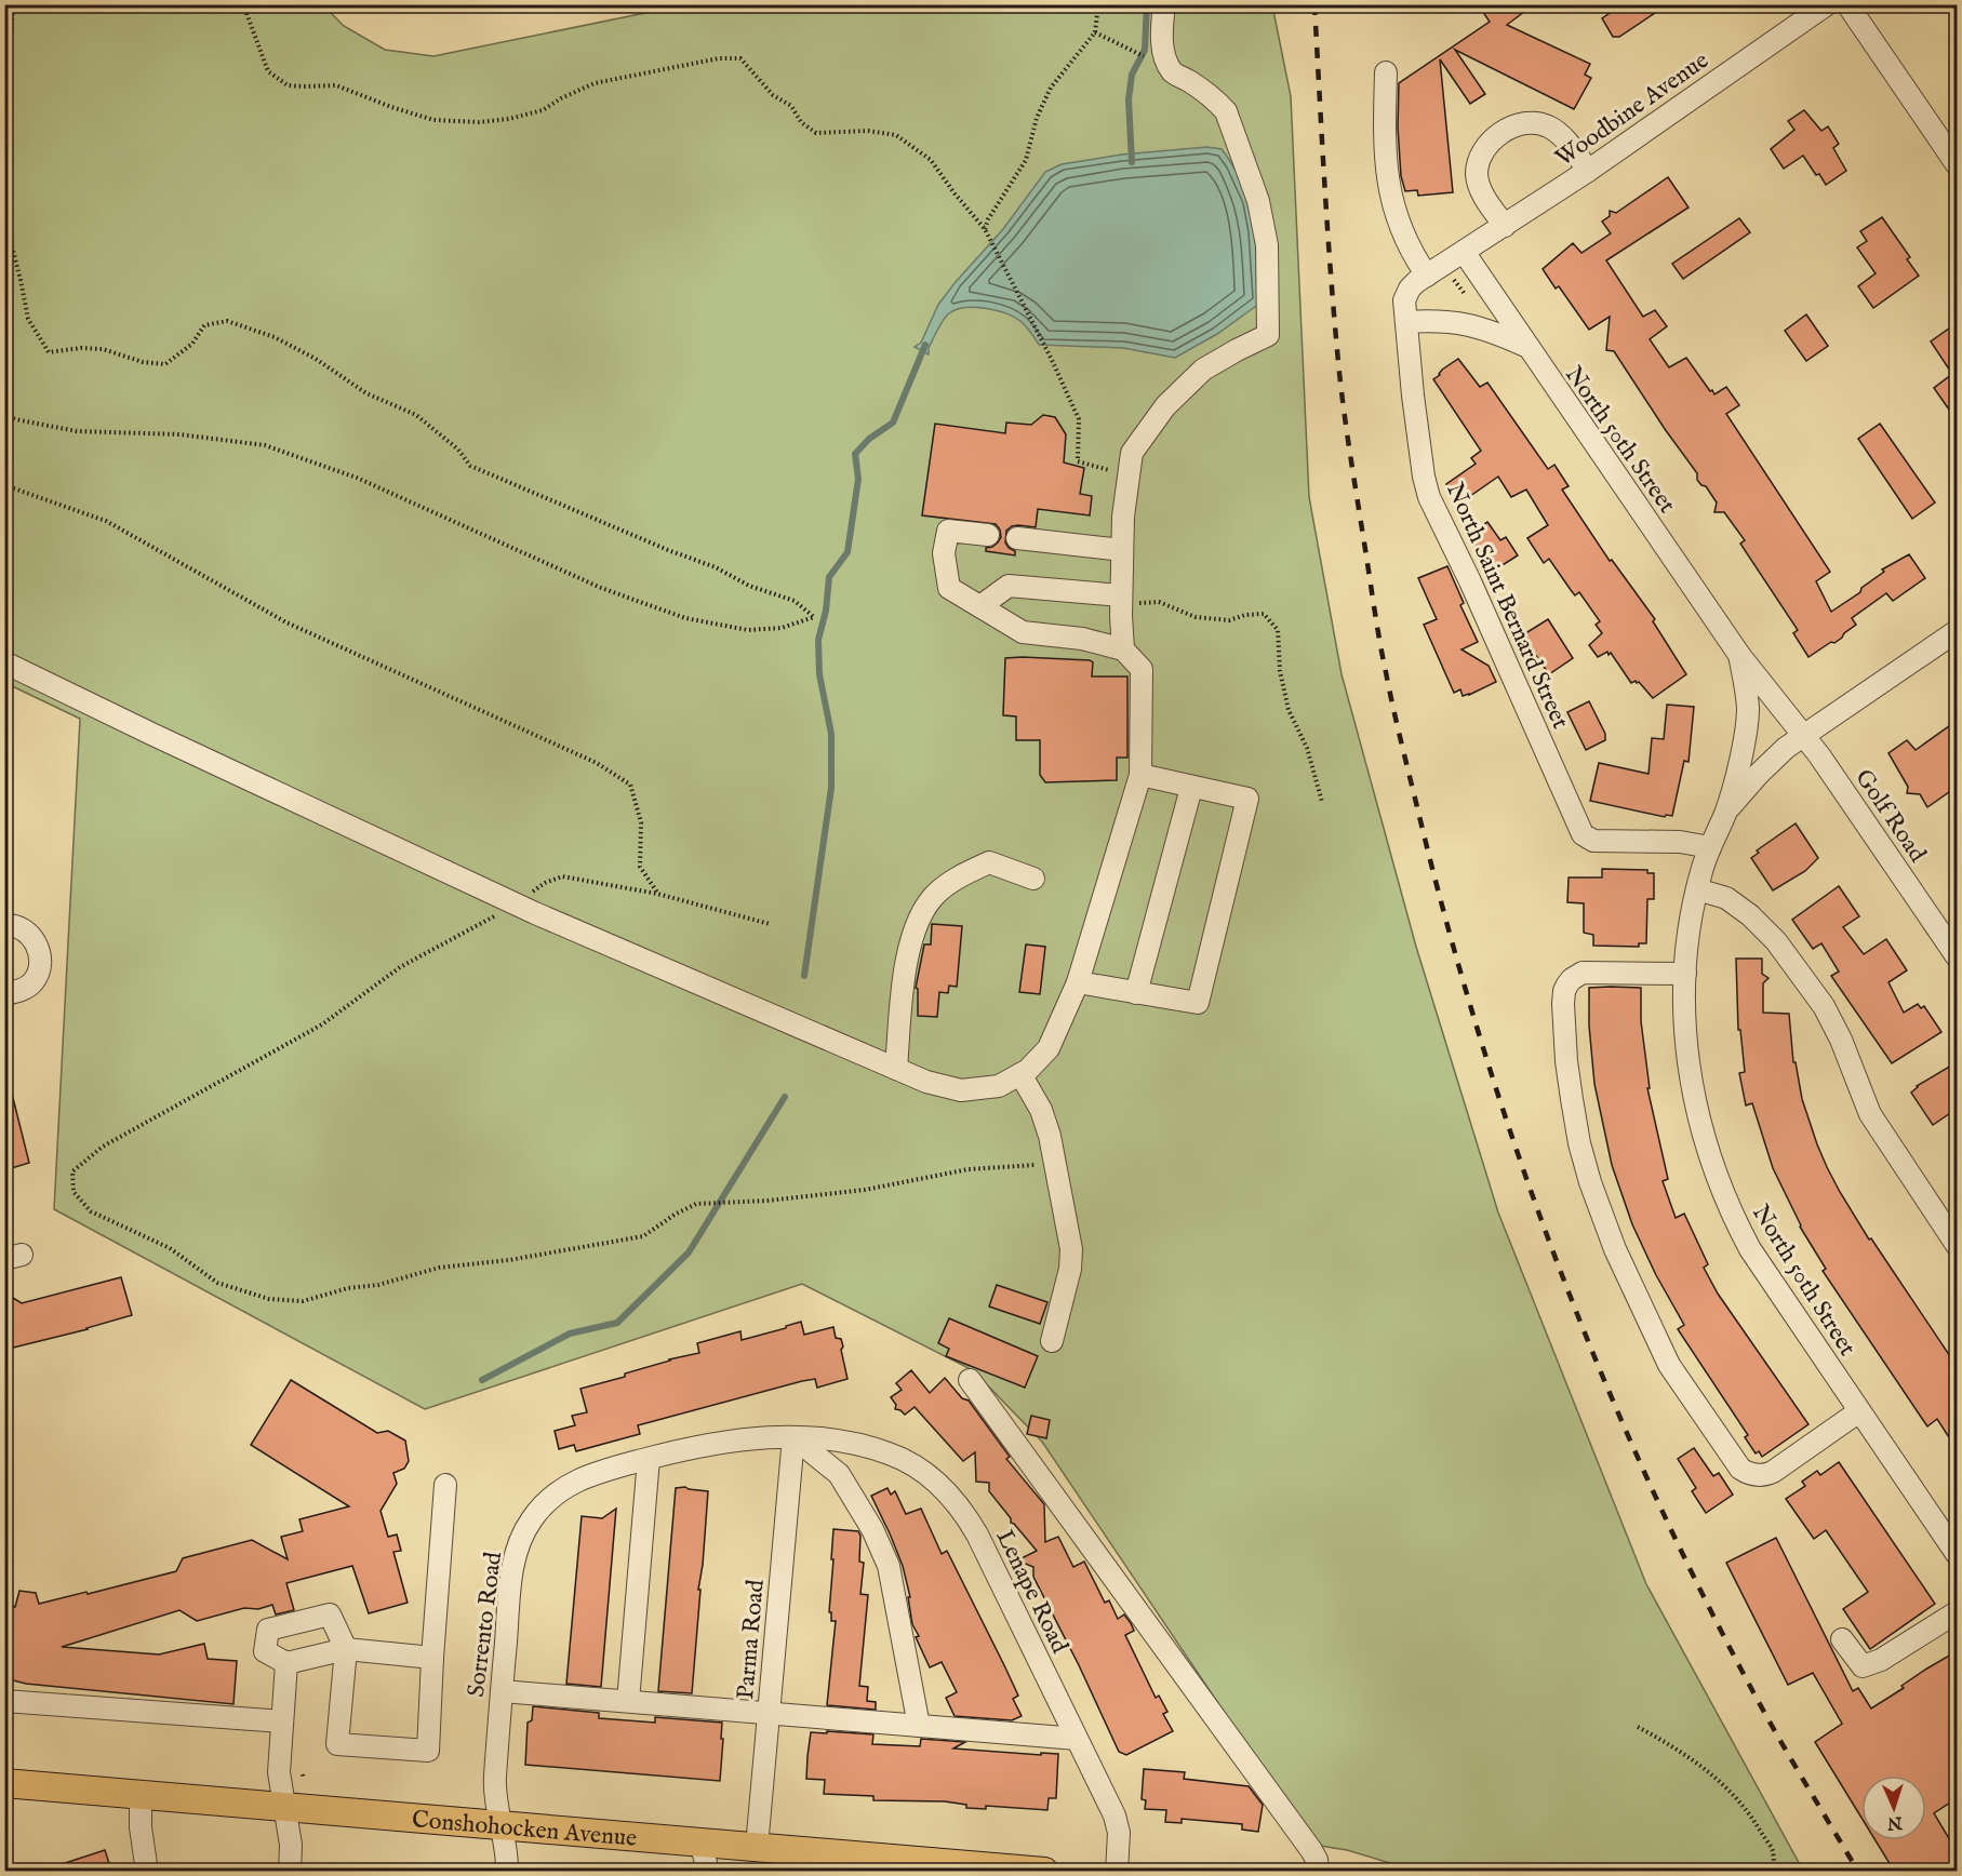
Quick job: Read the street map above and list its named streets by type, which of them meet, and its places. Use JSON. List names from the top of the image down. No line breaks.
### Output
{"streets":{"main road":["Conshohocken Avenue"],"street":["Woodbine Avenue","North 50th Street","North Saint Bernard Street","Golf Road","Lenape Road","Sorrento Road","Parma Road"]},"crossings":[["Woodbine Avenue","North 50th Street"],["Woodbine Avenue","North Saint Bernard Street"],["North 50th Street","North Saint Bernard Street"],["North 50th Street","Golf Road"],["Lenape Road","Sorrento Road"],["Lenape Road","Parma Road"],["Sorrento Road","Parma Road"],["Sorrento Road","Conshohocken Avenue"],["Parma Road","Conshohocken Avenue"]],"north":"bottom"}
